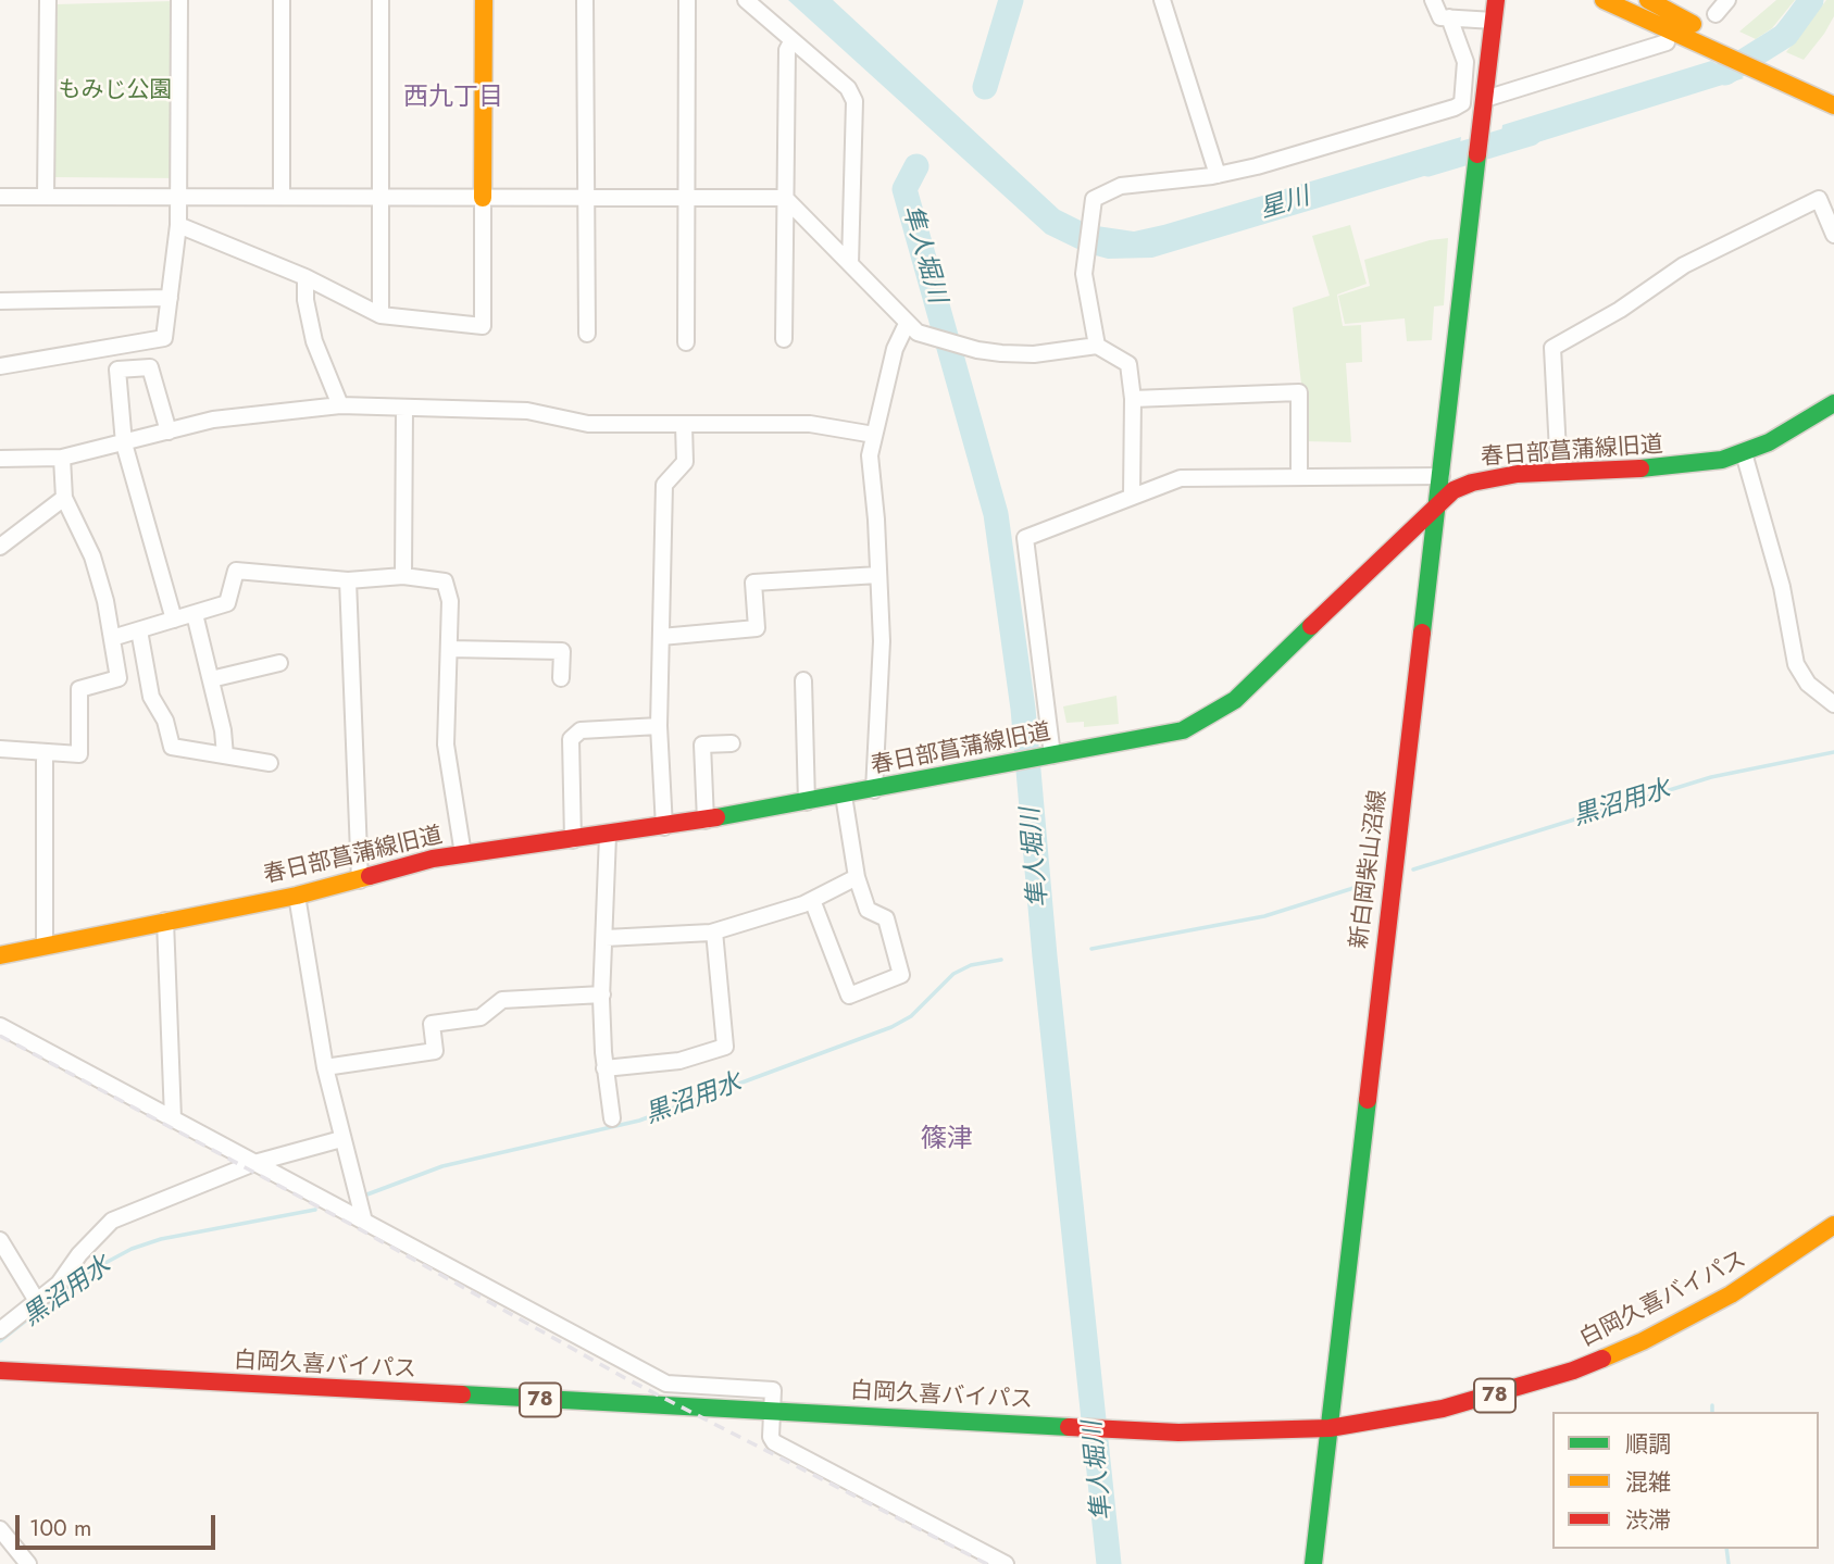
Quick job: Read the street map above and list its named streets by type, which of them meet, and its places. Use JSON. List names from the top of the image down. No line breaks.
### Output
{"streets":{"street":["春日部菖蒲線旧道","新白岡柴山沼線","白岡久喜バイパス","78"]},"crossings":[["春日部菖蒲線旧道","新白岡柴山沼線"],["新白岡柴山沼線","白岡久喜バイパス"]],"districts":["西九丁目","篠津"],"water":["星川","隼人堀川","黒沼用水"],"parks":["もみじ公園"],"legend":["順調","混雑","渋滞"],"scale_bar":"100 m"}
